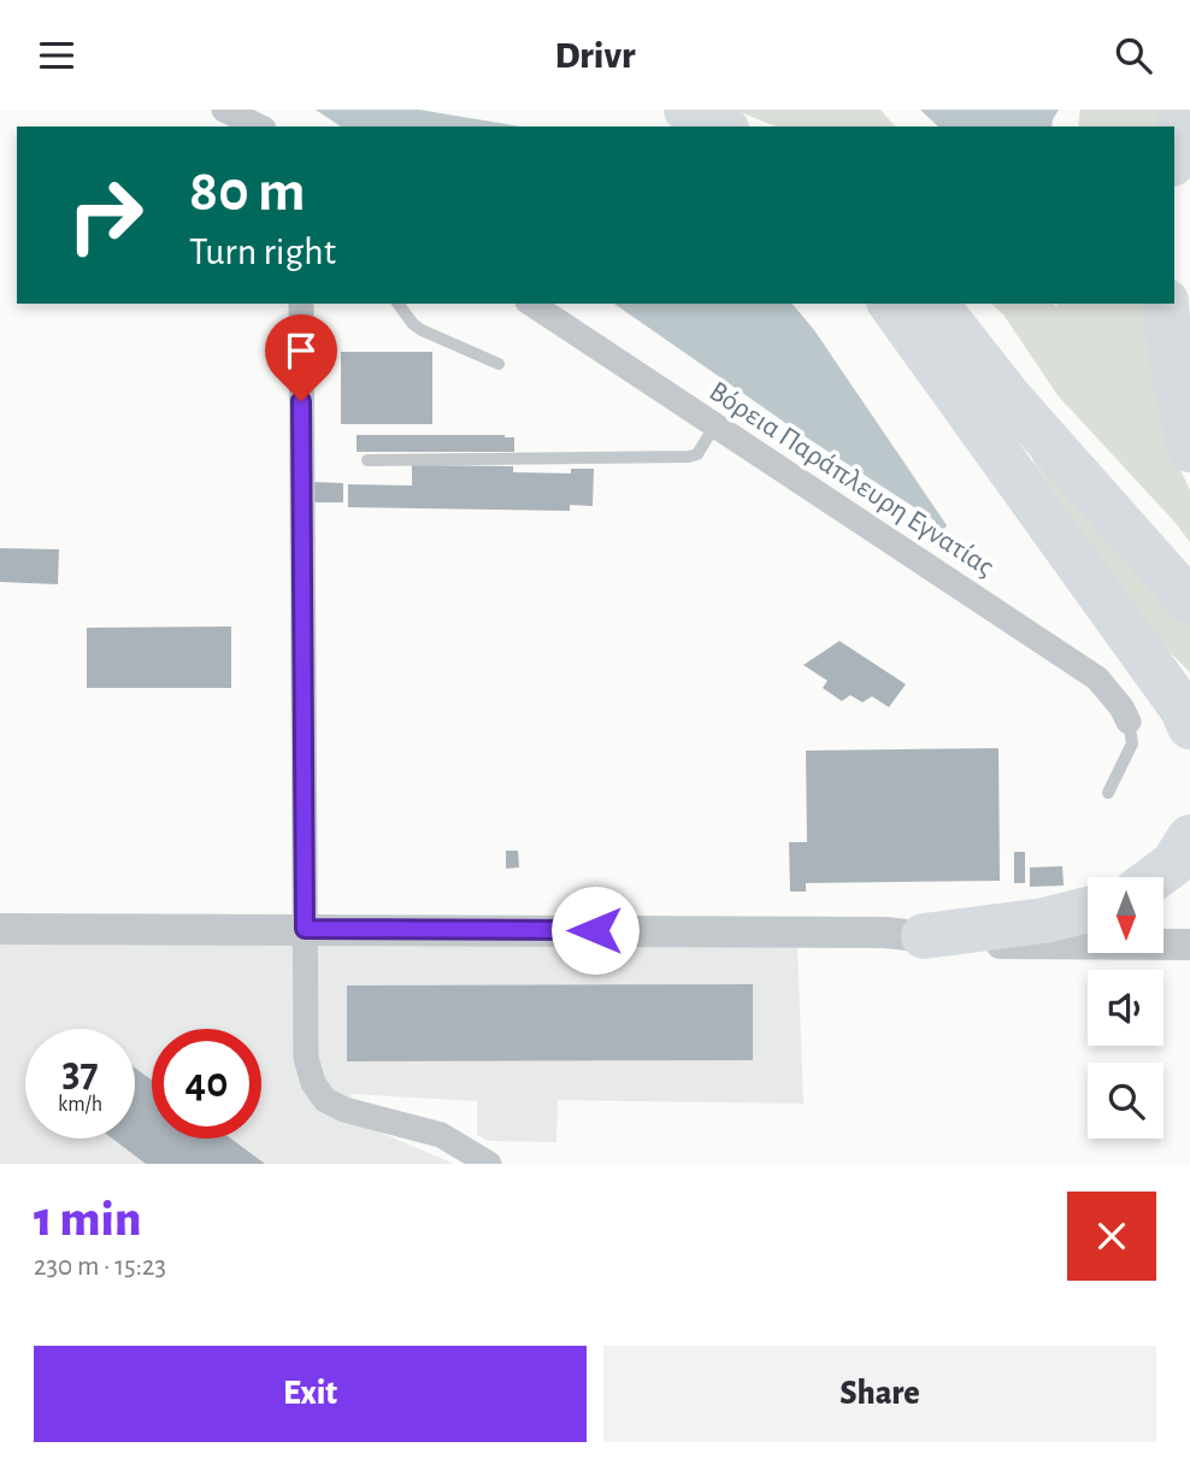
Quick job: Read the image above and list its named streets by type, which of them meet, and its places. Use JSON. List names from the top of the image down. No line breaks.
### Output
{"streets":{"street":["Βόρεια Παράπλευρη Εγνατίας"]},"north":"bottom","page":{"header":"Drivr","turn":["80 m","Turn right"],"speed":"37 km/h","limit":"40","heading":["1 min","230 m · 15:23"],"buttons":["Exit","Share"]}}
